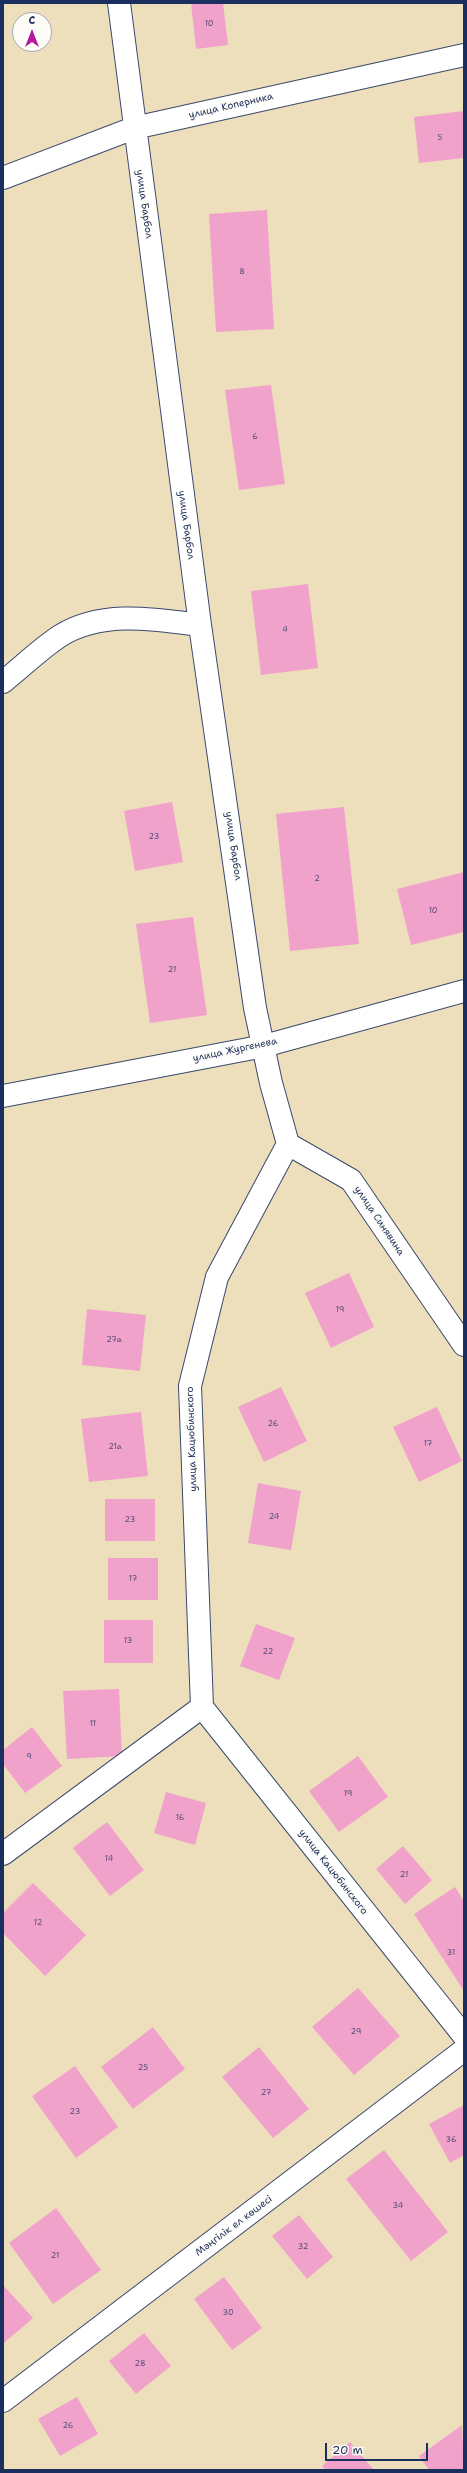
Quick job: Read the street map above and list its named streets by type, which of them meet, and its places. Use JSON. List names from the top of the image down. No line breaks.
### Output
{"streets":{"street":["улица Коперника","улица Барбол","улица Жургенева","улица Синявина","улица Кацюбинского","Мәңгілік ел көшесі"]},"crossings":[["улица Коперника","улица Барбол"],["улица Барбол","улица Жургенева"],["улица Синявина","улица Кацюбинского"]],"house_numbers":["10","5","8","6","4","23","2","10","21","19","27а","26","17","21а","24","23","17","13","22","11","9","19","16","14","21","12","31","29","25","27","23","36","34","32","21","30","28","26"],"scale_bar":"20 m","north":"top"}
